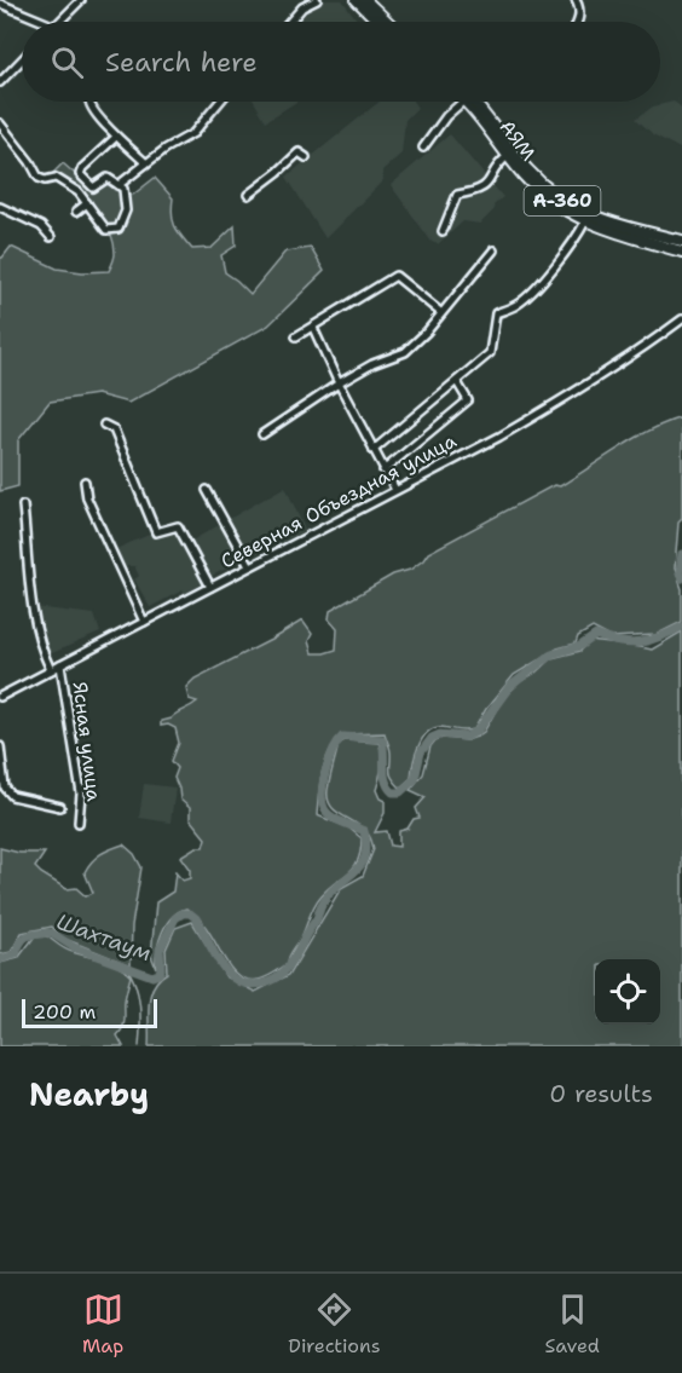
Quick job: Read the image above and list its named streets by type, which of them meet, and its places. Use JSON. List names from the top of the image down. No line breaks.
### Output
{"streets":{"highway":["АЯМ","А-360"],"street":["Северная Объездная улица","Ясная улица"]},"crossings":[["Северная Объездная улица","Ясная улица"]],"water":["Шахтаум"],"scale_bar":"200 m","page":{"search":"Search here","scale":"200 m","heading":["Nearby","0 results"],"nav":["Map","Directions","Saved"]}}
